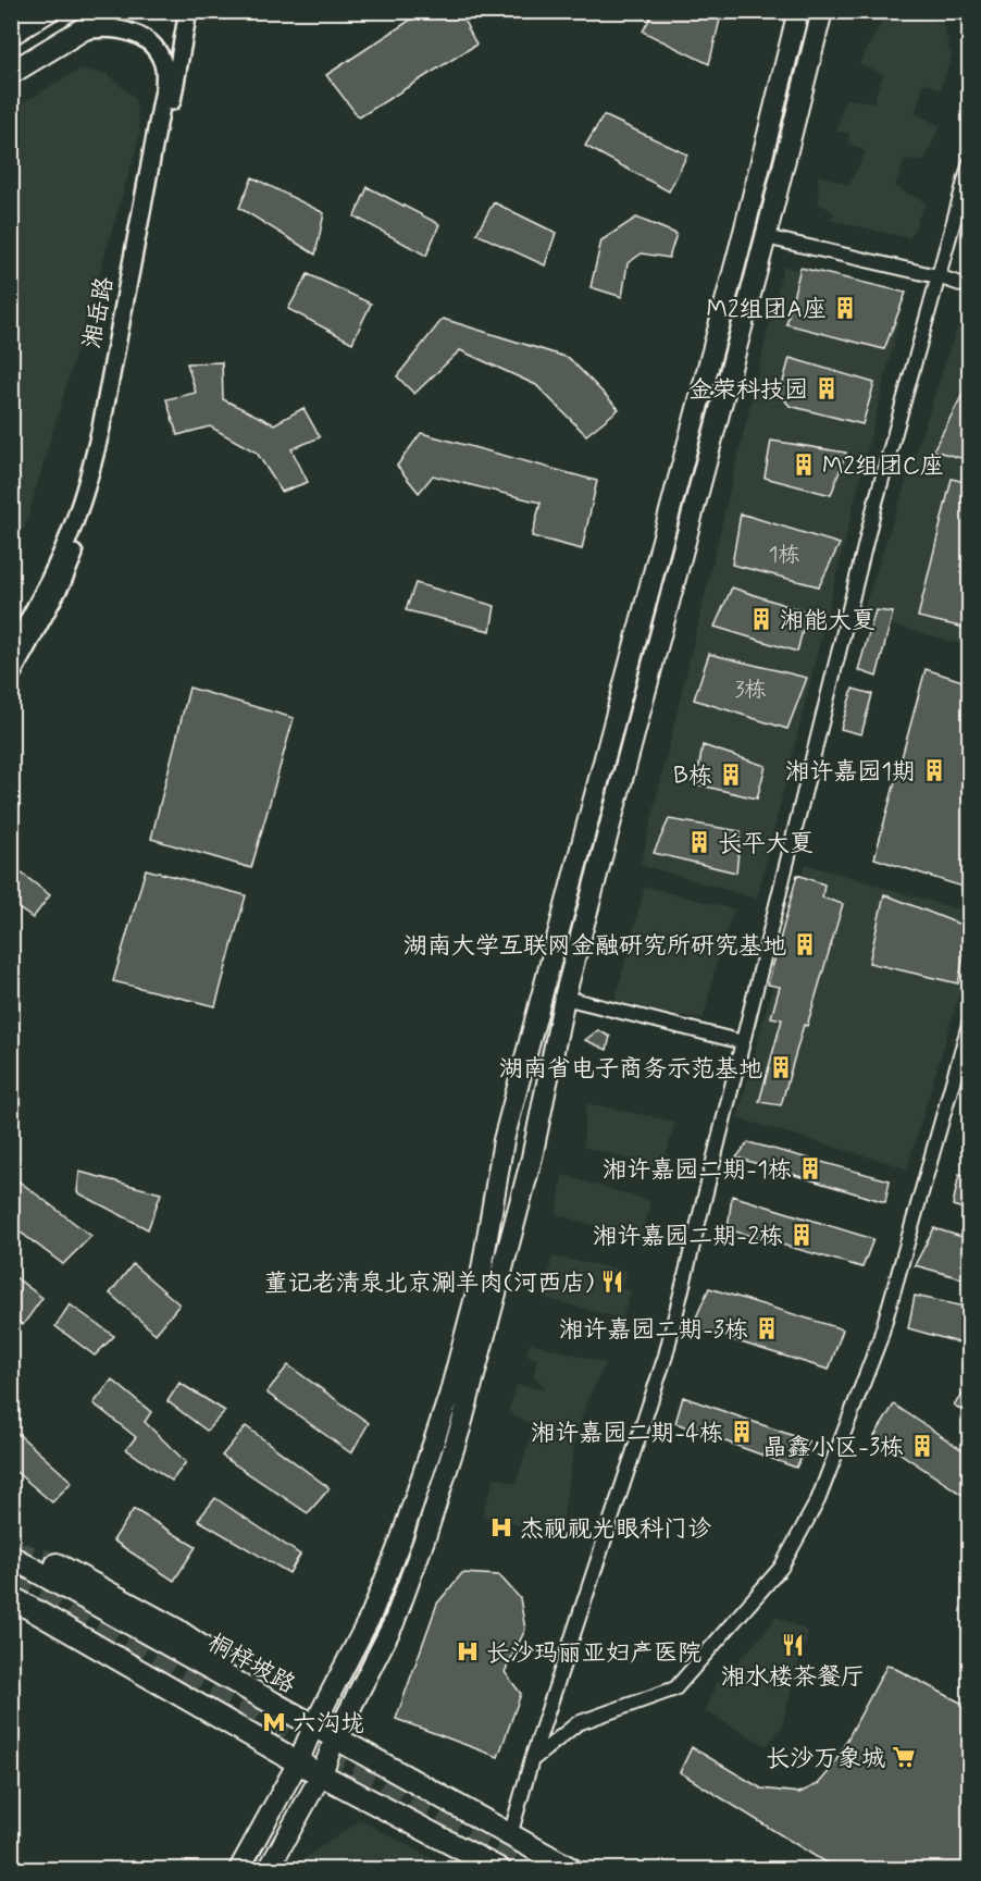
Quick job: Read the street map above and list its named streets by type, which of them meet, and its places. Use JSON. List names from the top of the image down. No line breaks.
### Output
{"streets":{"main road":["桐梓坡路"],"street":["湘岳路"]},"places":{"building":["M2组团A座","金荣科技园","M2组团C座","湘能大夏","湘许嘉园1期","B栋","长平大夏","湖南大学互联网金融研究所研究基地","湖南省电子商务示范基地","湘许嘉园二期-1栋","湘许嘉园二期-2栋","湘许嘉园二期-3栋","湘许嘉园二期-4栋","晶鑫小区-3栋"],"restaurant":["董记老清泉北京涮羊肉(河西店)","湘水楼茶餐厅"],"hospital":["杰视视光眼科门诊","长沙玛丽亚妇产医院"],"metro station":["六沟垅"],"supermarket":["长沙万象城"]},"house_numbers":["1栋","3栋"]}
